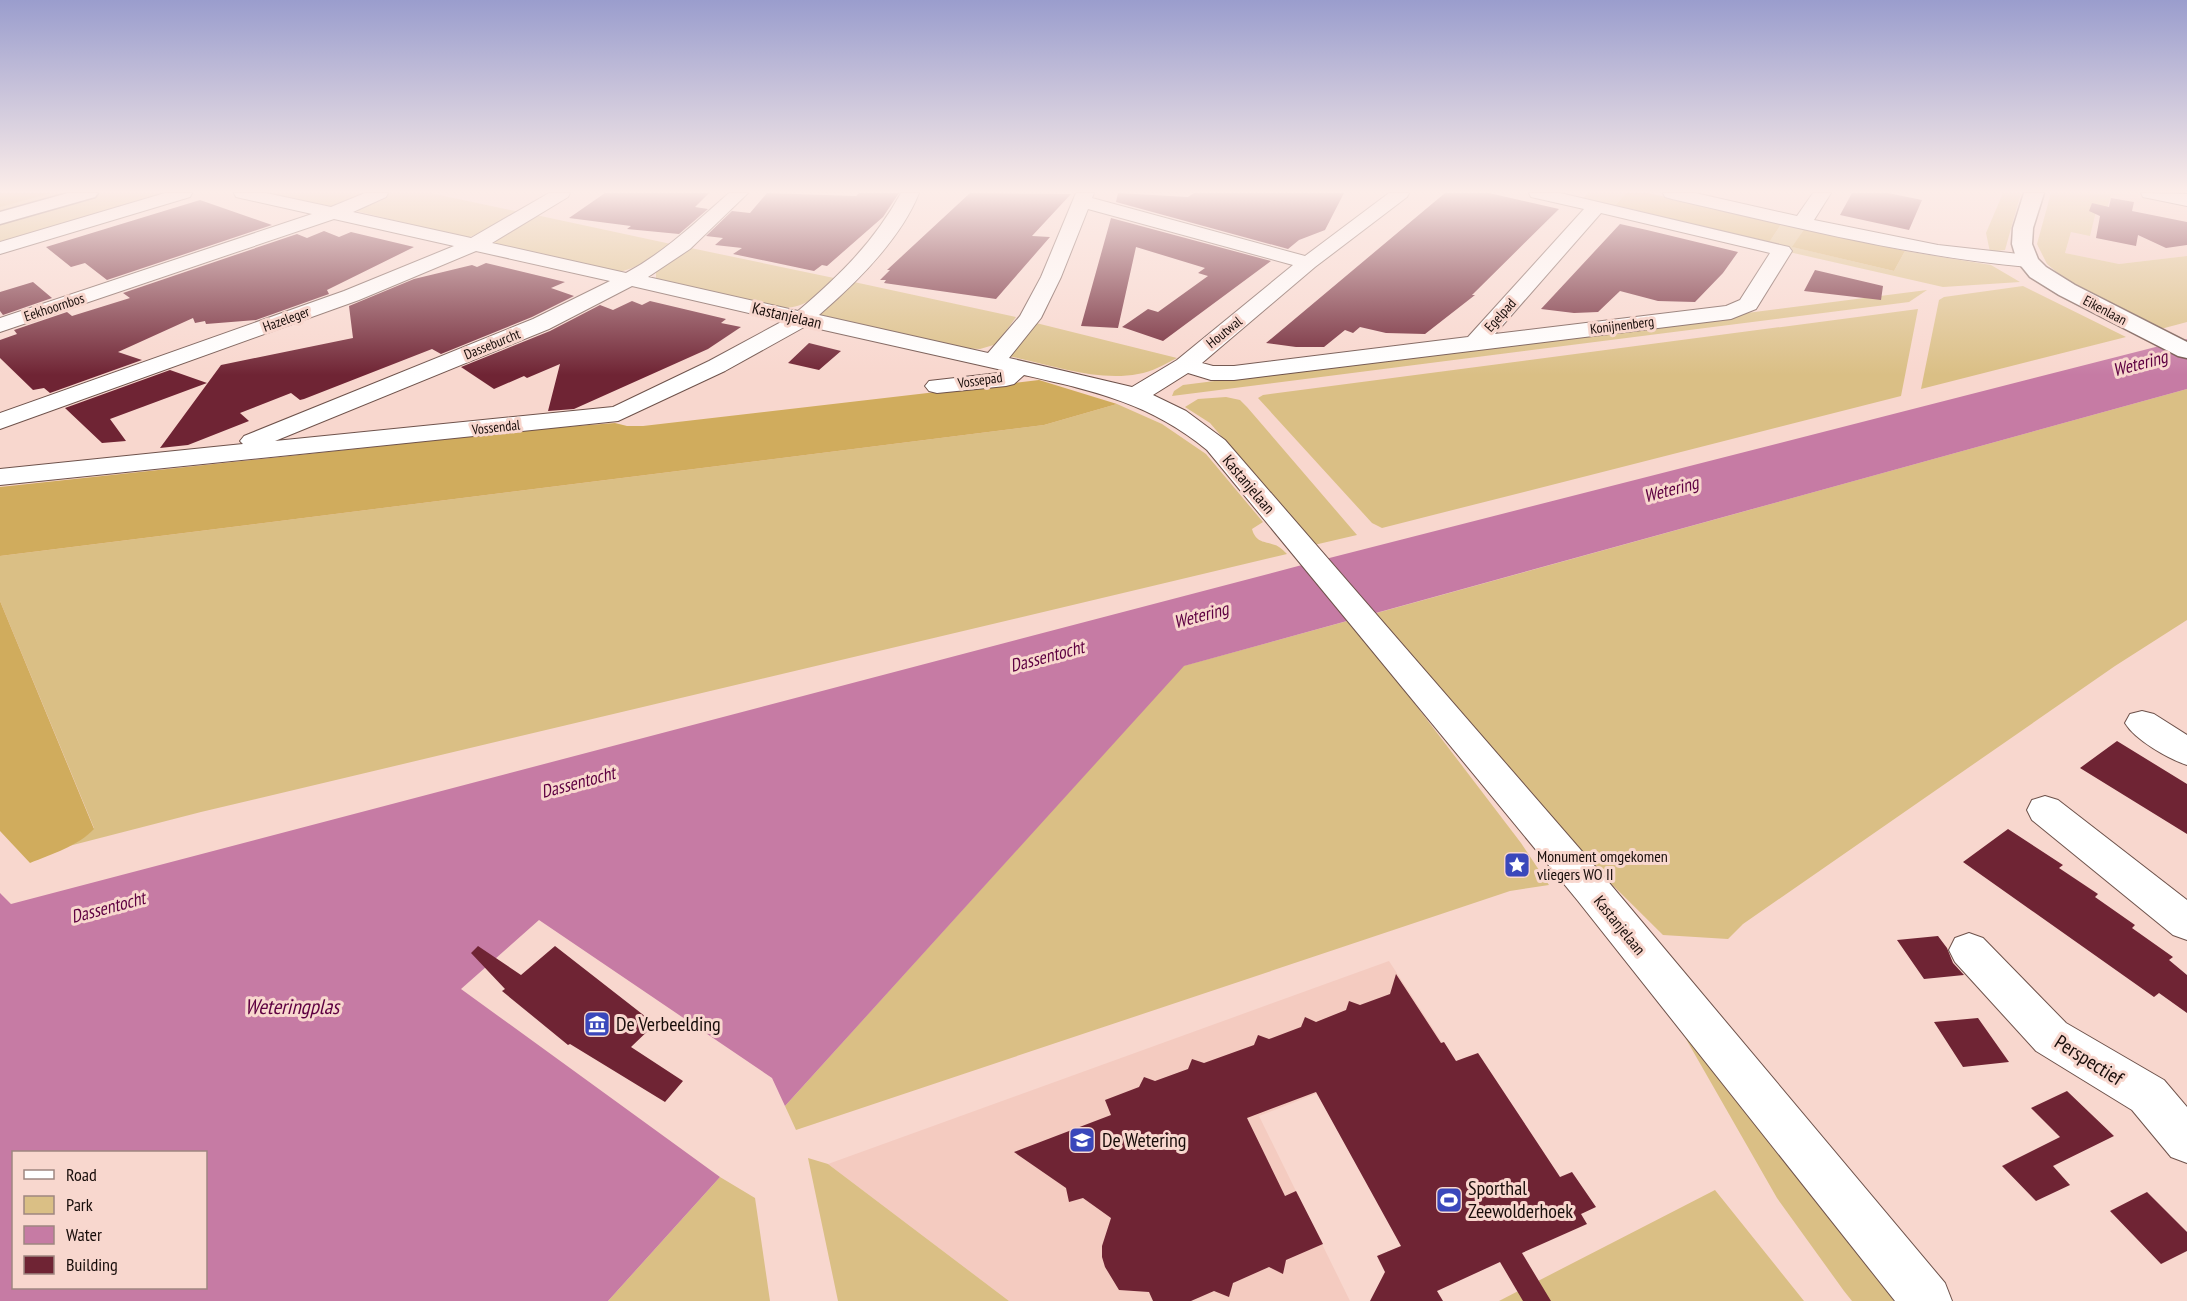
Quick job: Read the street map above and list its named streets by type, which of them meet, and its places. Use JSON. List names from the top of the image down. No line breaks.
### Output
{"streets":{"street":["Eekhoornbos","Eikenlaan","Kastanjelaan","Egelpad","Hazeleger","Konijnenberg","Houtwal","Dasseburcht","Vossepad","Vossendal","Perspectief"]},"crossings":[["Kastanjelaan","Houtwal"],["Kastanjelaan","Dasseburcht"],["Kastanjelaan","Vossepad"],["Kastanjelaan","Vossendal"],["Egelpad","Konijnenberg"],["Konijnenberg","Houtwal"],["Dasseburcht","Vossendal"]],"water":["Wetering","Dassentocht","Weteringplas"],"places":{"place":["Monument omgekomen vliegers WO II"],"museum":["De Verbeelding"],"school or university":["De Wetering"],"sports":["Sporthal Zeewolderhoek"]},"legend":["Road","Park","Water","Building"]}
